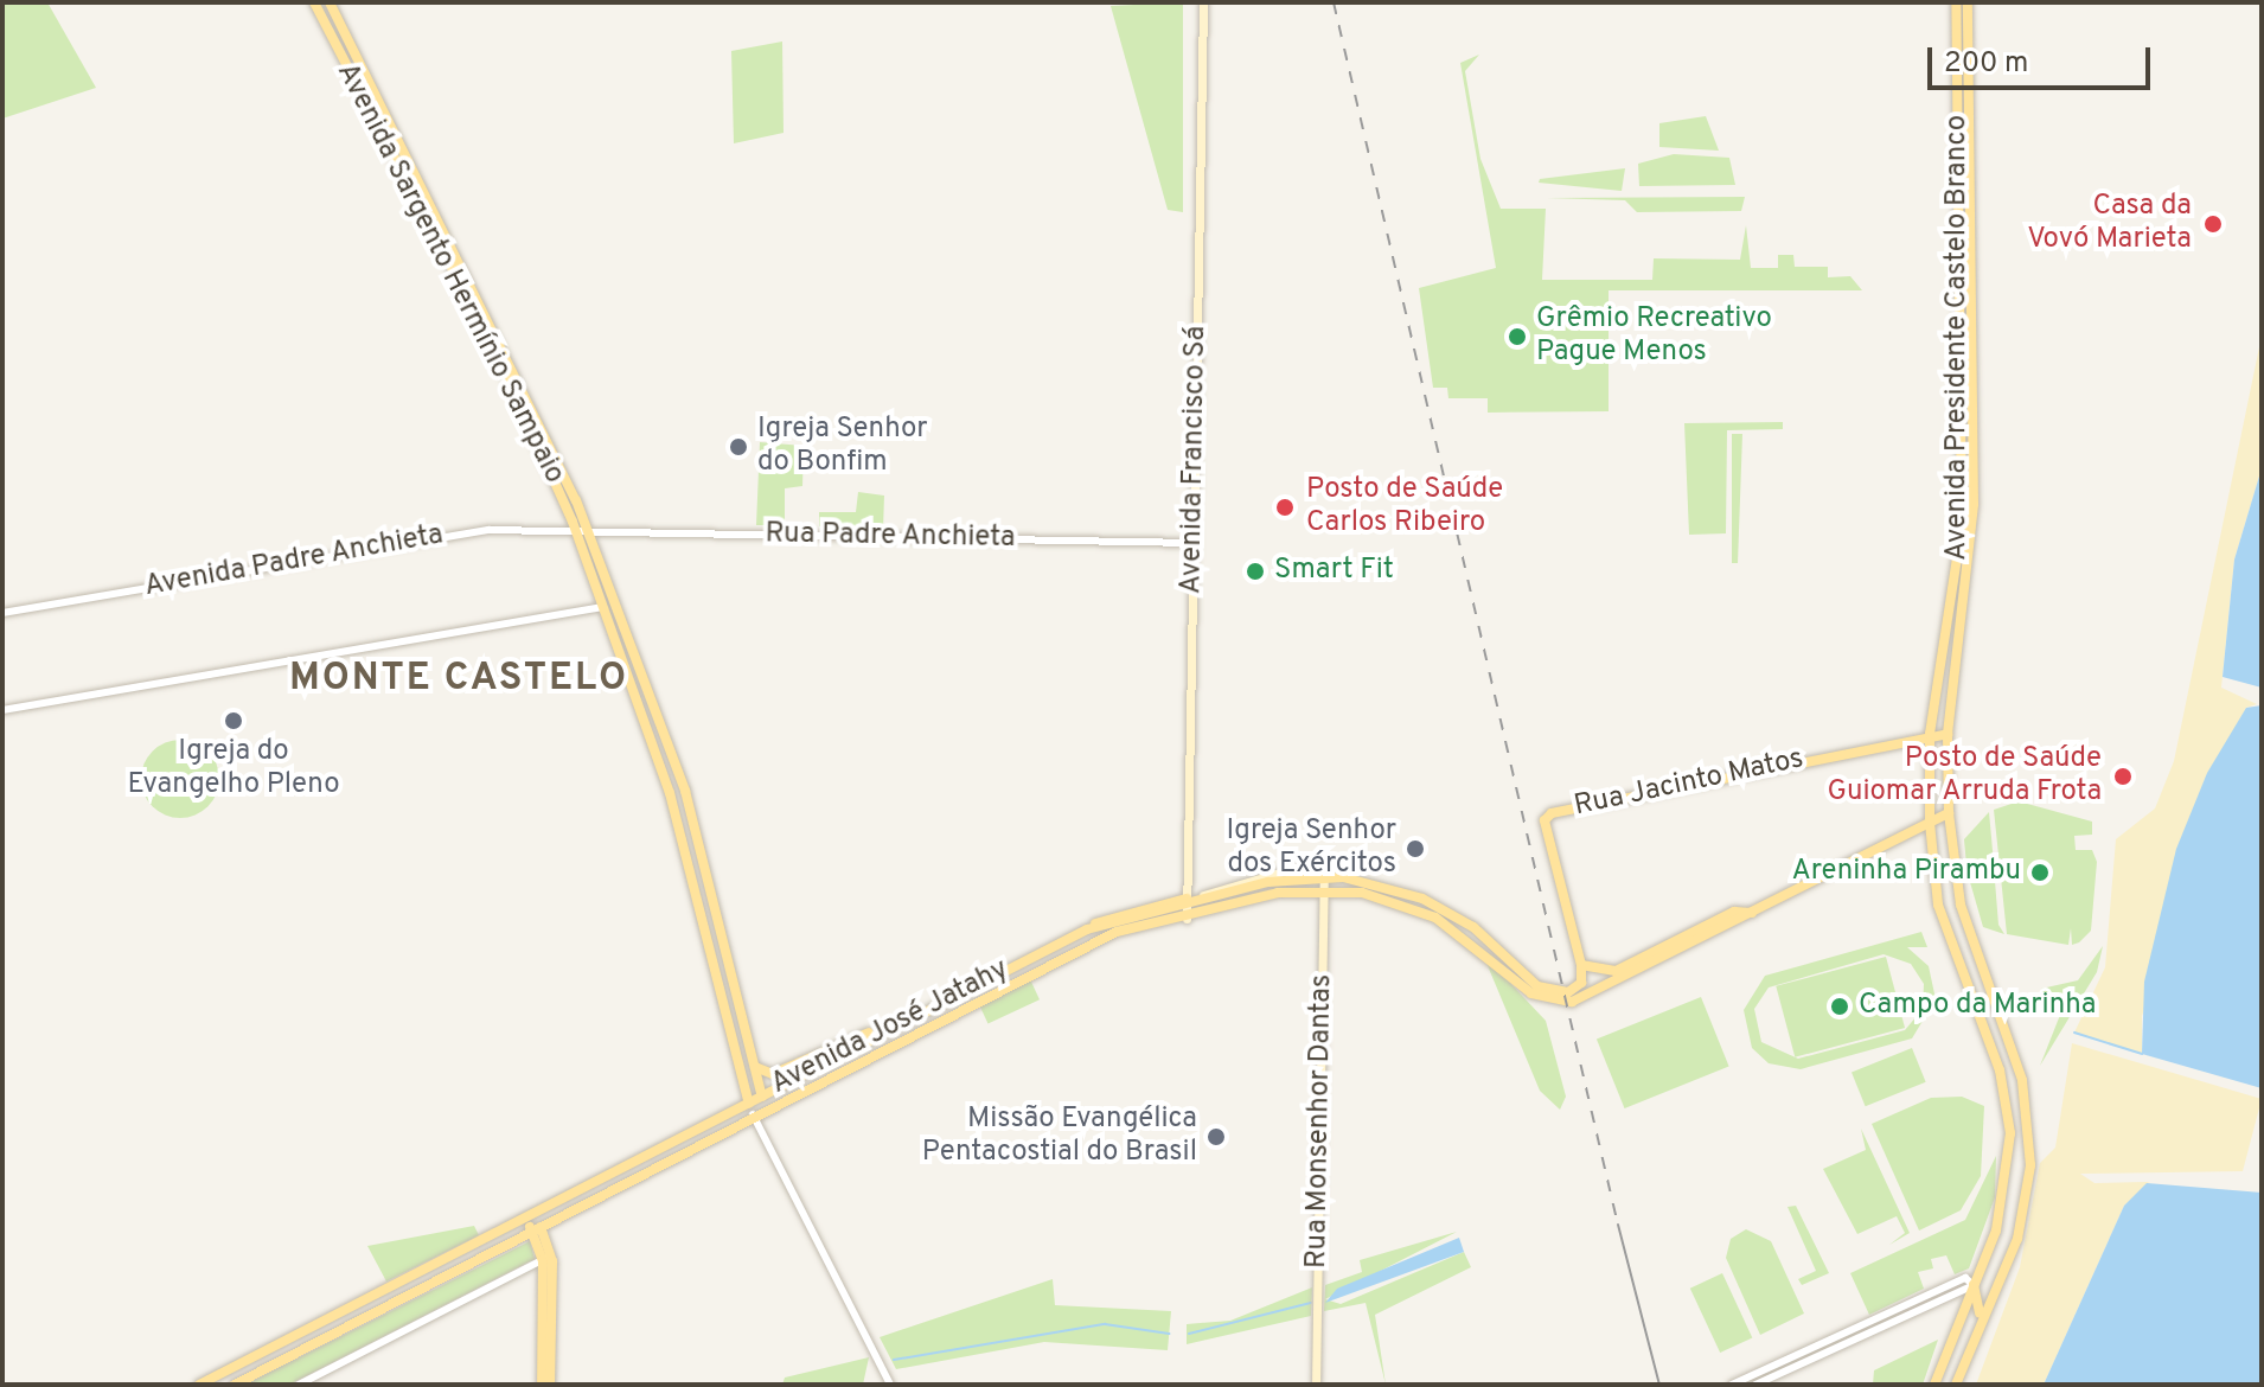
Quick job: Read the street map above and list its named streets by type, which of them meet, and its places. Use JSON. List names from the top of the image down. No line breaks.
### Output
{"streets":{"main road":["Avenida Sargento Hermínio Sampaio","Avenida Presidente Castelo Branco","Avenida Francisco Sá","Rua Jacinto Matos","Avenida José Jatahy","Rua Monsenhor Dantas"],"street":["Rua Padre Anchieta","Avenida Padre Anchieta"]},"crossings":[["Avenida Sargento Hermínio Sampaio","Rua Padre Anchieta"],["Avenida Sargento Hermínio Sampaio","Avenida Padre Anchieta"],["Avenida Sargento Hermínio Sampaio","Avenida José Jatahy"],["Avenida Presidente Castelo Branco","Rua Jacinto Matos"],["Avenida Francisco Sá","Rua Padre Anchieta"],["Avenida Francisco Sá","Avenida José Jatahy"],["Rua Padre Anchieta","Avenida Padre Anchieta"],["Rua Jacinto Matos","Avenida José Jatahy"],["Avenida José Jatahy","Rua Monsenhor Dantas"]],"districts":["MONTE CASTELO"],"places":["Casa da Vovó Marieta","Grêmio Recreativo Pague Menos","Igreja Senhor do Bonfim","Posto de Saúde Carlos Ribeiro","Smart Fit","Igreja do Evangelho Pleno","Posto de Saúde Guiomar Arruda Frota","Igreja Senhor dos Exércitos","Areninha Pirambu","Campo da Marinha","Missão Evangélica Pentacostial do Brasil"],"scale_bar":"200 m"}
